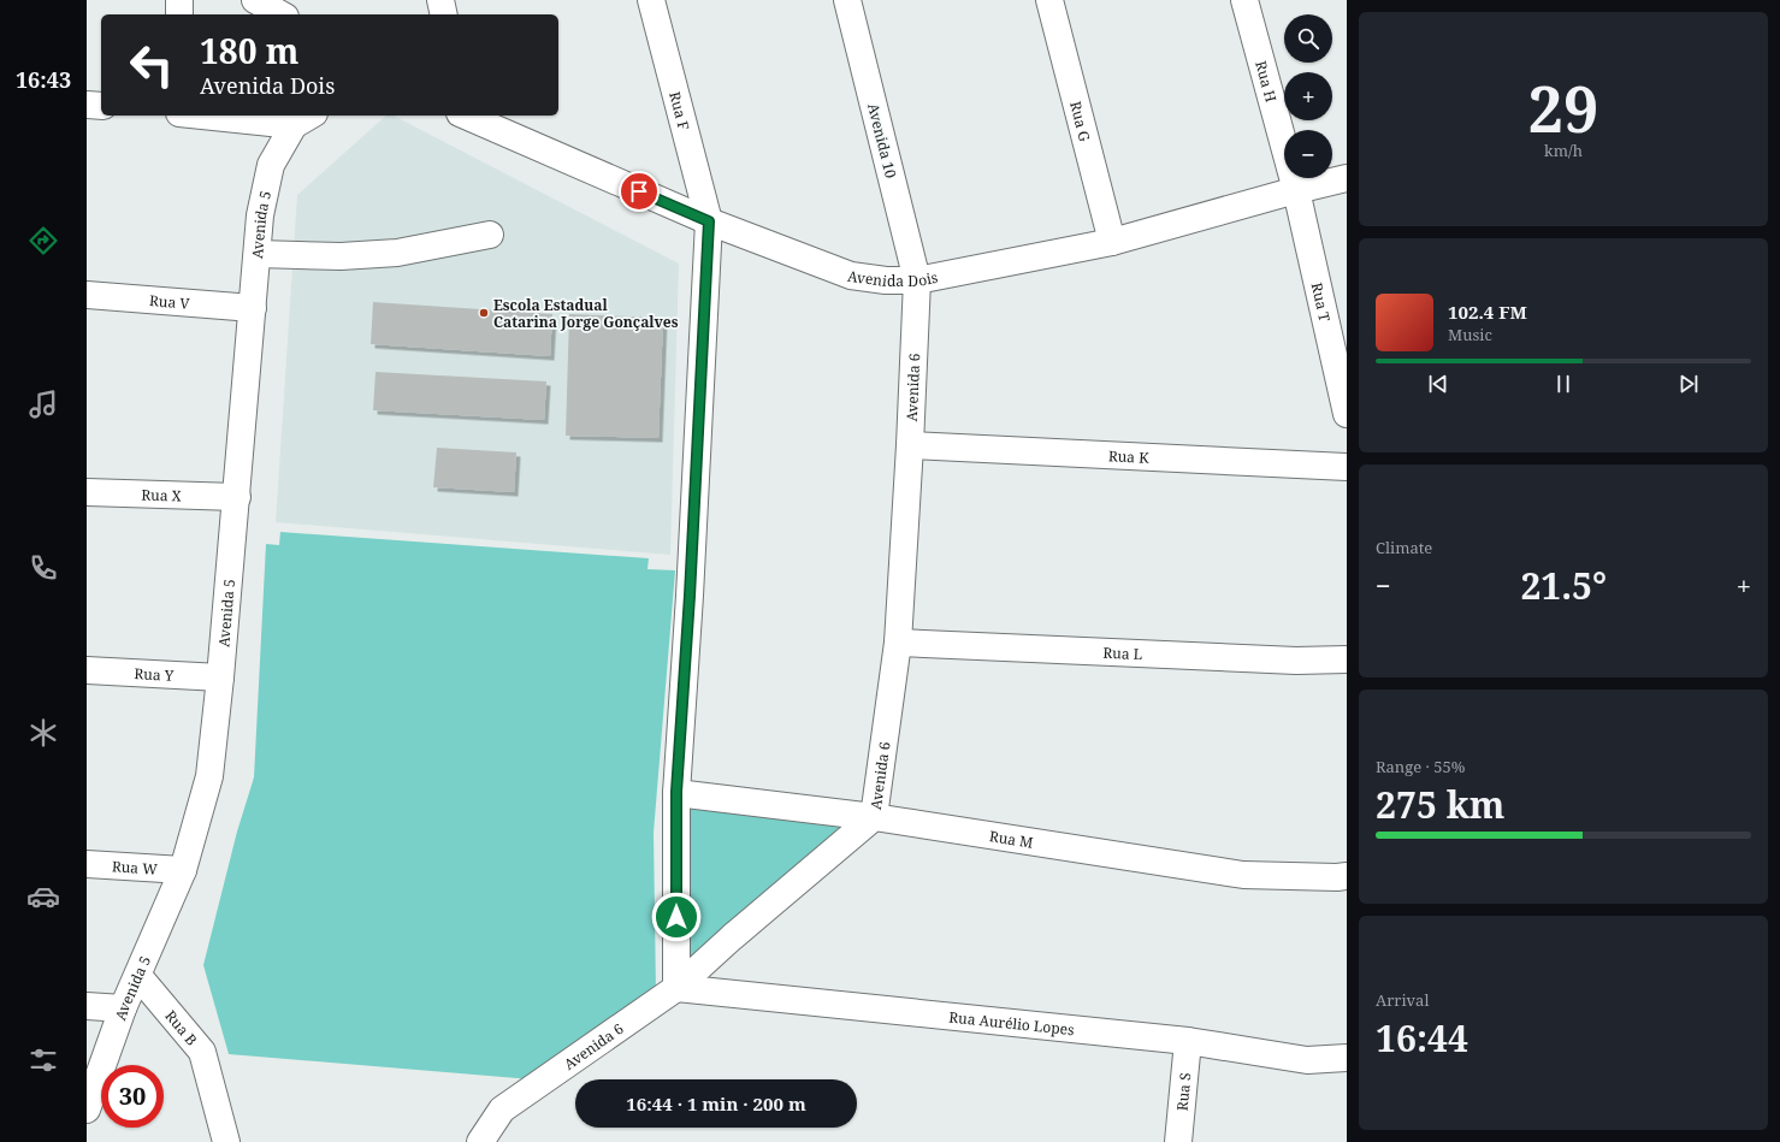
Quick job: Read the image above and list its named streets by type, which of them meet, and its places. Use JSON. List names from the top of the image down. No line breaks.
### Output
{"streets":{"street":["Rua H","Rua F","Rua G","Avenida 10","Avenida 5","Avenida Dois","Rua V","Rua T","Avenida 6","Rua K","Rua X","Rua L","Rua Y","Rua M","Rua W","Rua Aurélio Lopes","Rua B","Rua S"]},"crossings":[["Rua H","Avenida Dois"],["Rua H","Rua T"],["Rua F","Avenida Dois"],["Rua F","Avenida 6"],["Rua F","Rua M"],["Rua F","Rua Aurélio Lopes"],["Rua G","Avenida Dois"],["Avenida 10","Avenida Dois"],["Avenida 10","Avenida 6"],["Avenida 5","Rua V"],["Avenida 5","Rua X"],["Avenida 5","Rua Y"],["Avenida 5","Rua W"],["Avenida 5","Rua B"],["Avenida Dois","Rua T"],["Avenida Dois","Avenida 6"],["Avenida 6","Rua K"],["Avenida 6","Rua L"],["Avenida 6","Rua M"],["Avenida 6","Rua Aurélio Lopes"],["Rua Aurélio Lopes","Rua S"]],"places":["Escola Estadual Catarina Jorge Gonçalves"],"page":{"tabs":"16:43","tile":[["29","km/h"],"Climate",["Range · 55%","275 km"],["Arrival","16:44"]],"map_buttons":["+","−"],"turn":["180 m","Avenida Dois"],"song":["102.4 FM","Music"],"heat":["−","21.5°","+"],"limit":"30","trip":"16:44 · 1 min · 200 m"}}
